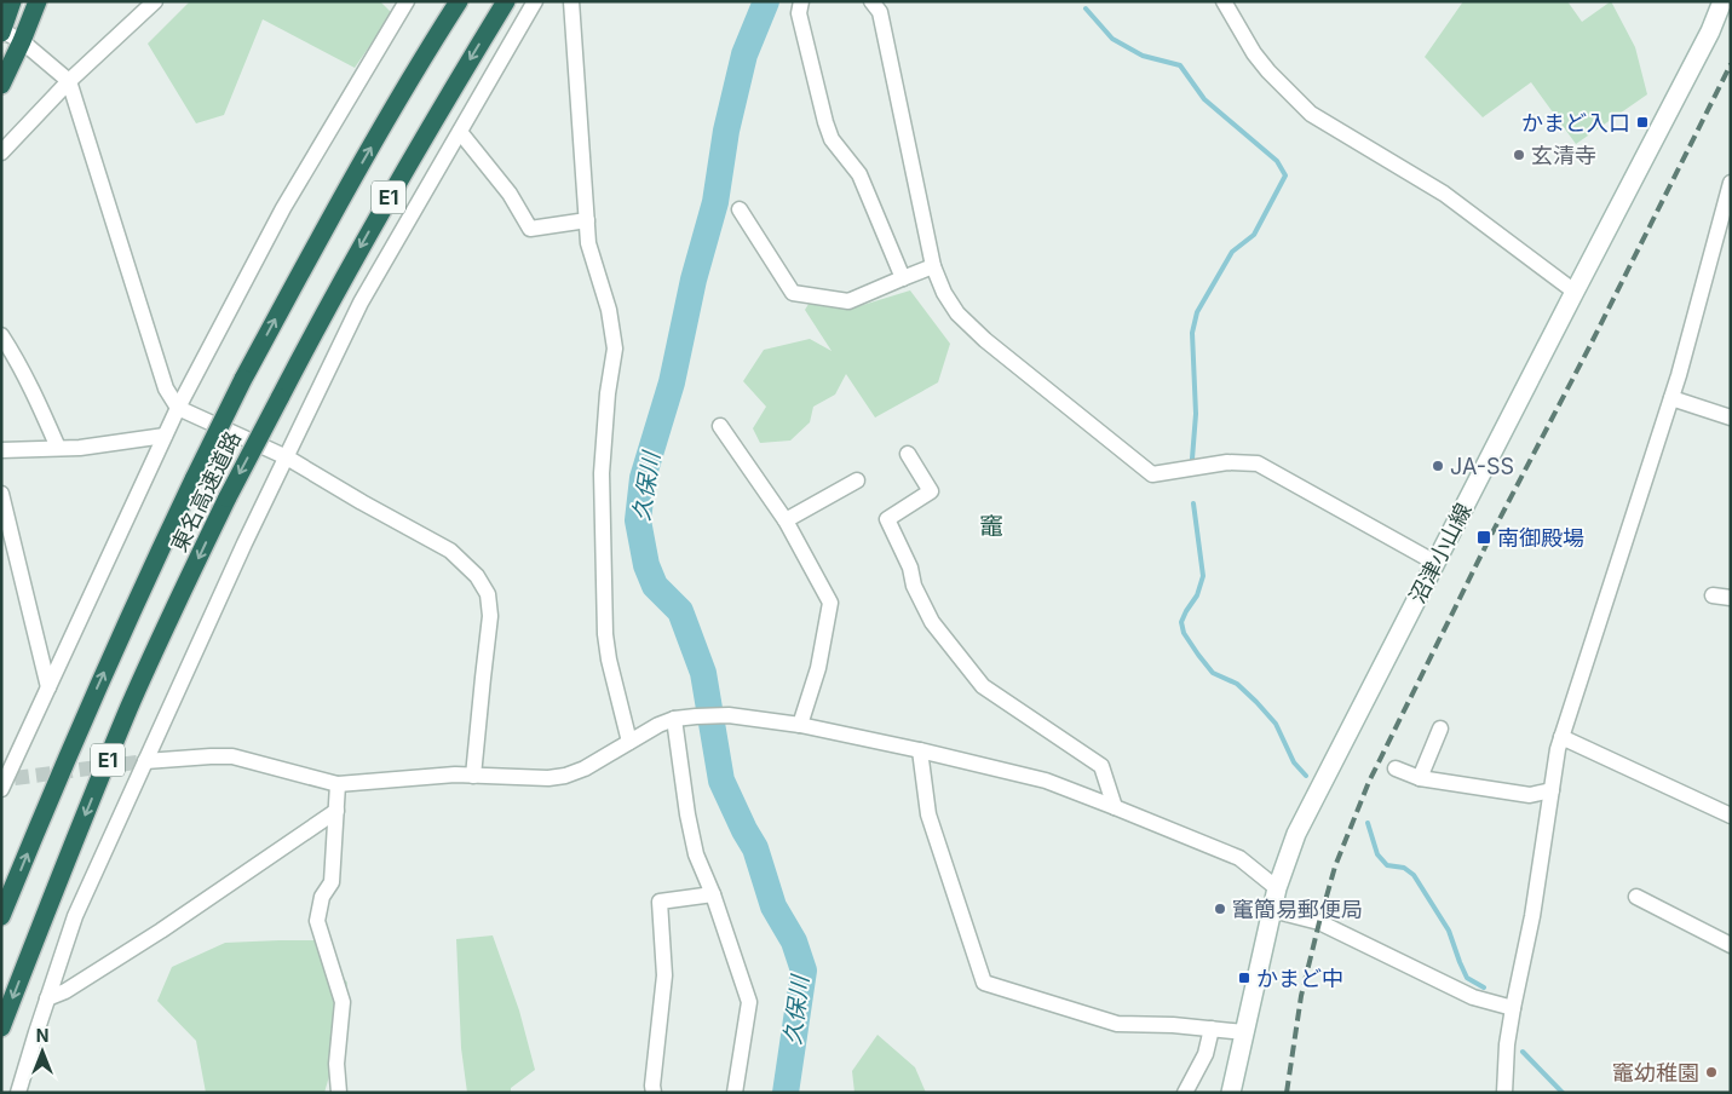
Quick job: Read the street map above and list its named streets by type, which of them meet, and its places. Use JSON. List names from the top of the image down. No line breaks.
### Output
{"streets":{"highway":["E1","東名高速道路"],"main road":["沼津小山線"]},"districts":["竈"],"water":["久保川"],"places":{"transit":["かまど入口","南御殿場","かまど中"],"other":["玄清寺","JA-SS","竃簡易郵便局","竈幼稚園"]},"north":"top"}
